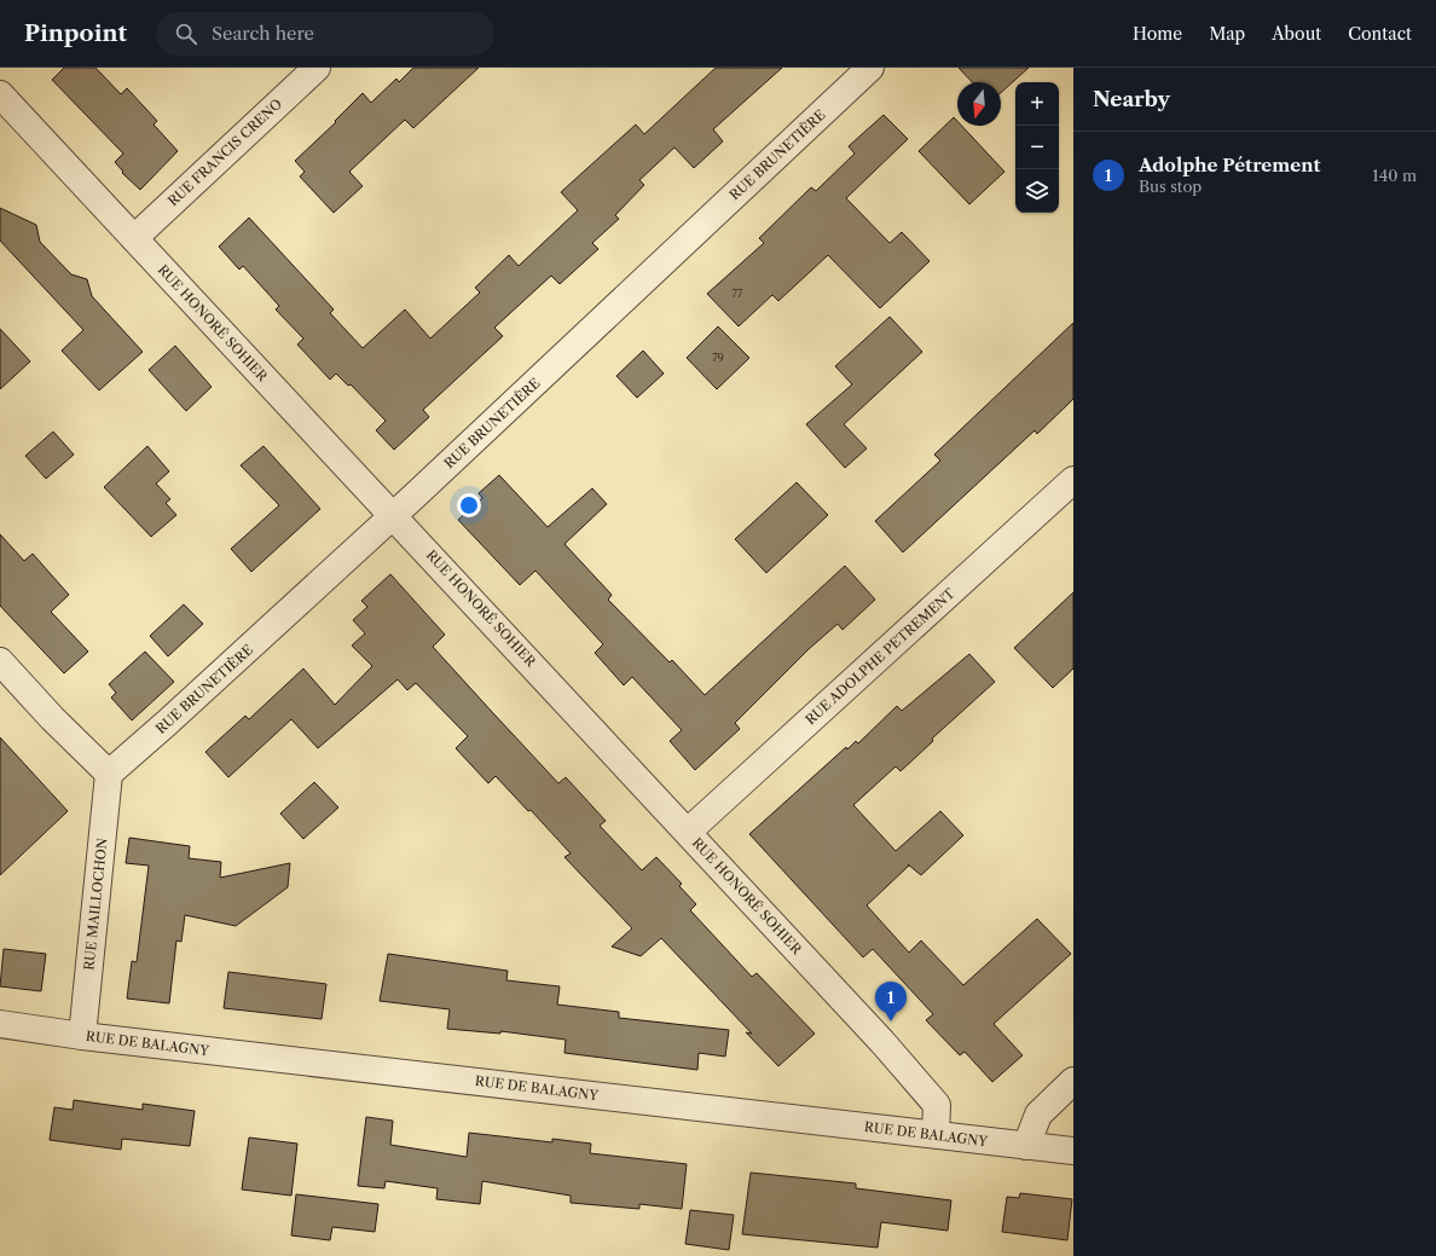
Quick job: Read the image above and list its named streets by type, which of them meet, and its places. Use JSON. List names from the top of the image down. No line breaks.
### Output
{"streets":{"street":["RUE FRANCIS CRENO","RUE BRUNETIÈRE","RUE HONORÉ SOHIER","RUE ADOLPHE PETREMENT","RUE MAILLOCHON","RUE DE BALAGNY"]},"crossings":[["RUE FRANCIS CRENO","RUE HONORÉ SOHIER"],["RUE BRUNETIÈRE","RUE HONORÉ SOHIER"],["RUE BRUNETIÈRE","RUE MAILLOCHON"],["RUE HONORÉ SOHIER","RUE ADOLPHE PETREMENT"],["RUE HONORÉ SOHIER","RUE DE BALAGNY"],["RUE MAILLOCHON","RUE DE BALAGNY"]],"house_numbers":["77","79"],"north":"bottom","page":{"header":"Pinpoint","search":"Search here","nav":["Home","Map","About","Contact"],"heading":"Nearby","map_buttons":["+","−"],"list":[{"mark":"1","name":"Adolphe Pétrement","note":"Bus stop","value":"140 m"}],"pins":"1"}}
